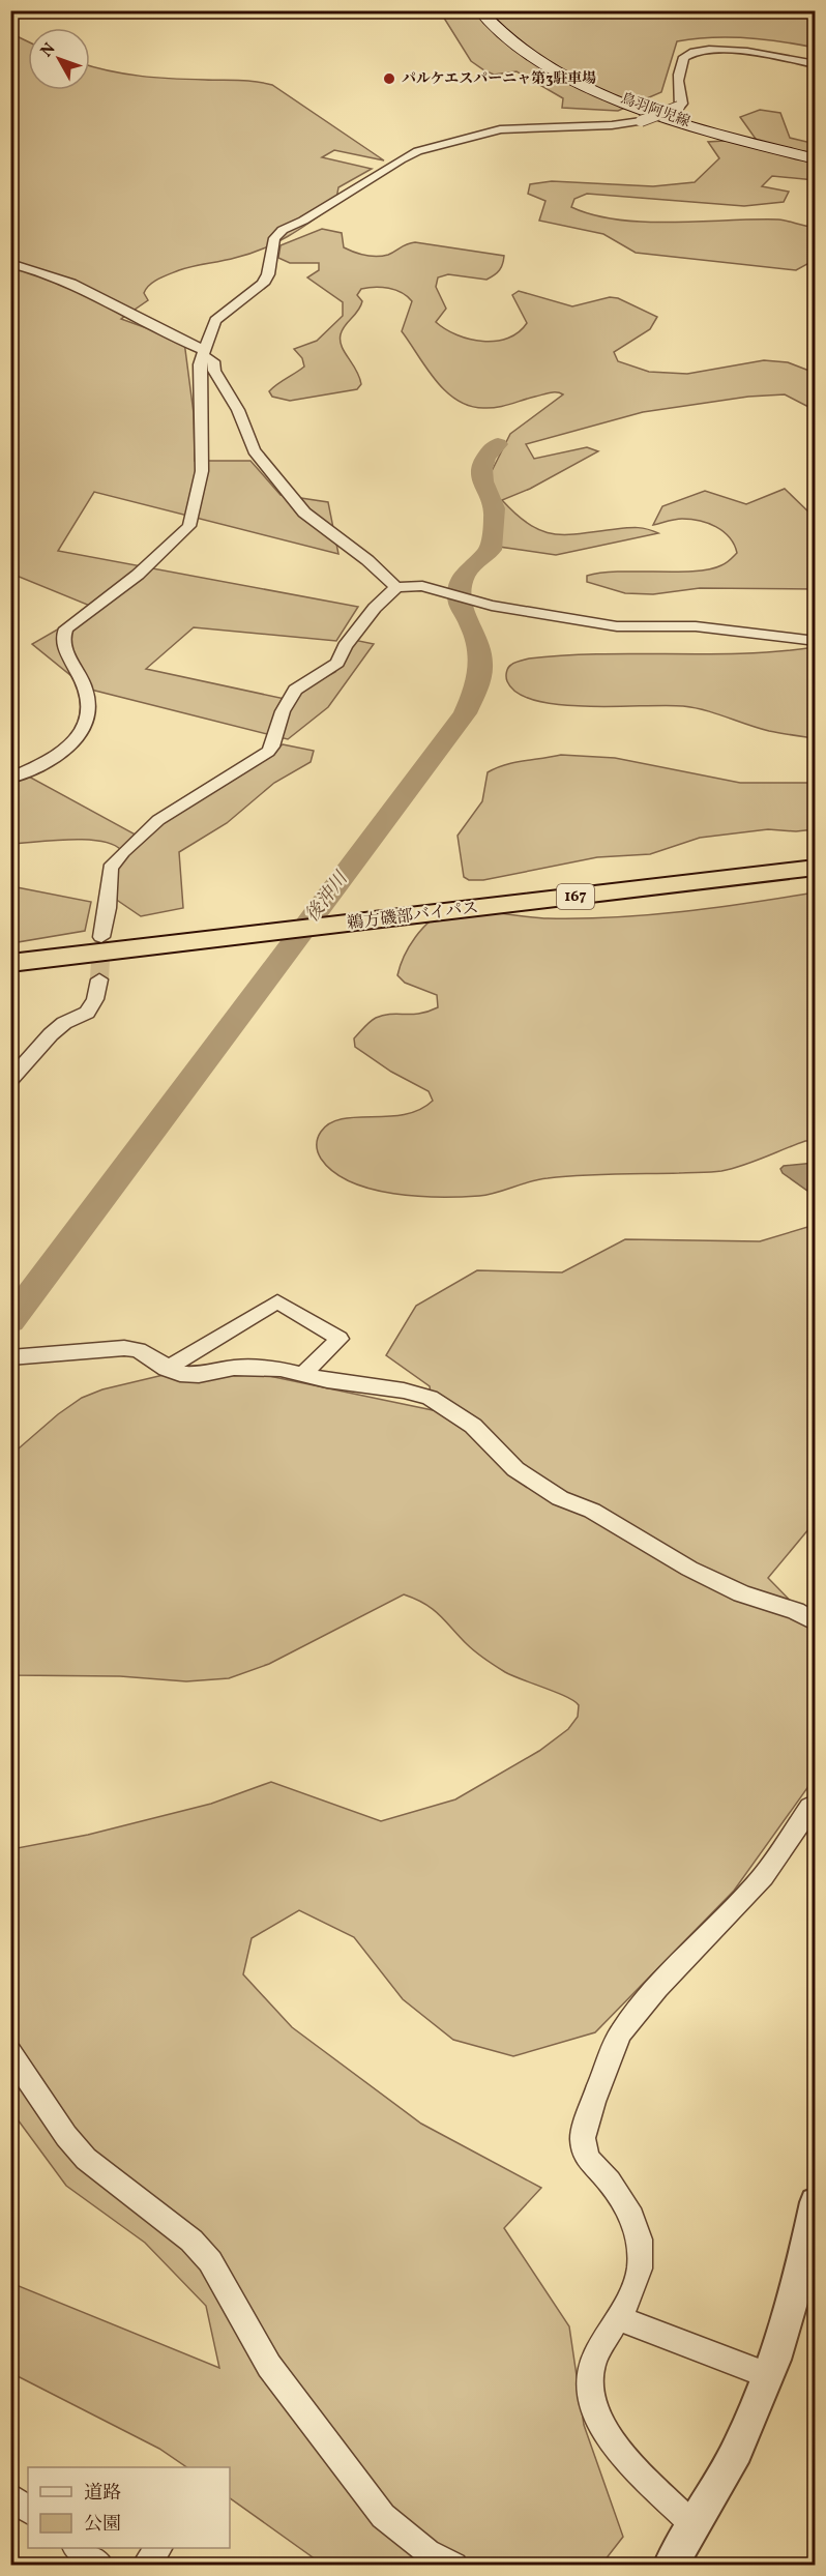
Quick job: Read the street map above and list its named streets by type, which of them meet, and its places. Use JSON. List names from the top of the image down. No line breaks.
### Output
{"streets":{"highway":["167","鵜方磯部バイパス"],"main road":["鳥羽阿児線"]},"water":["後沖川"],"places":["パルケエスパーニャ第3駐車場"],"legend":["道路","公園"],"north":"top left"}
